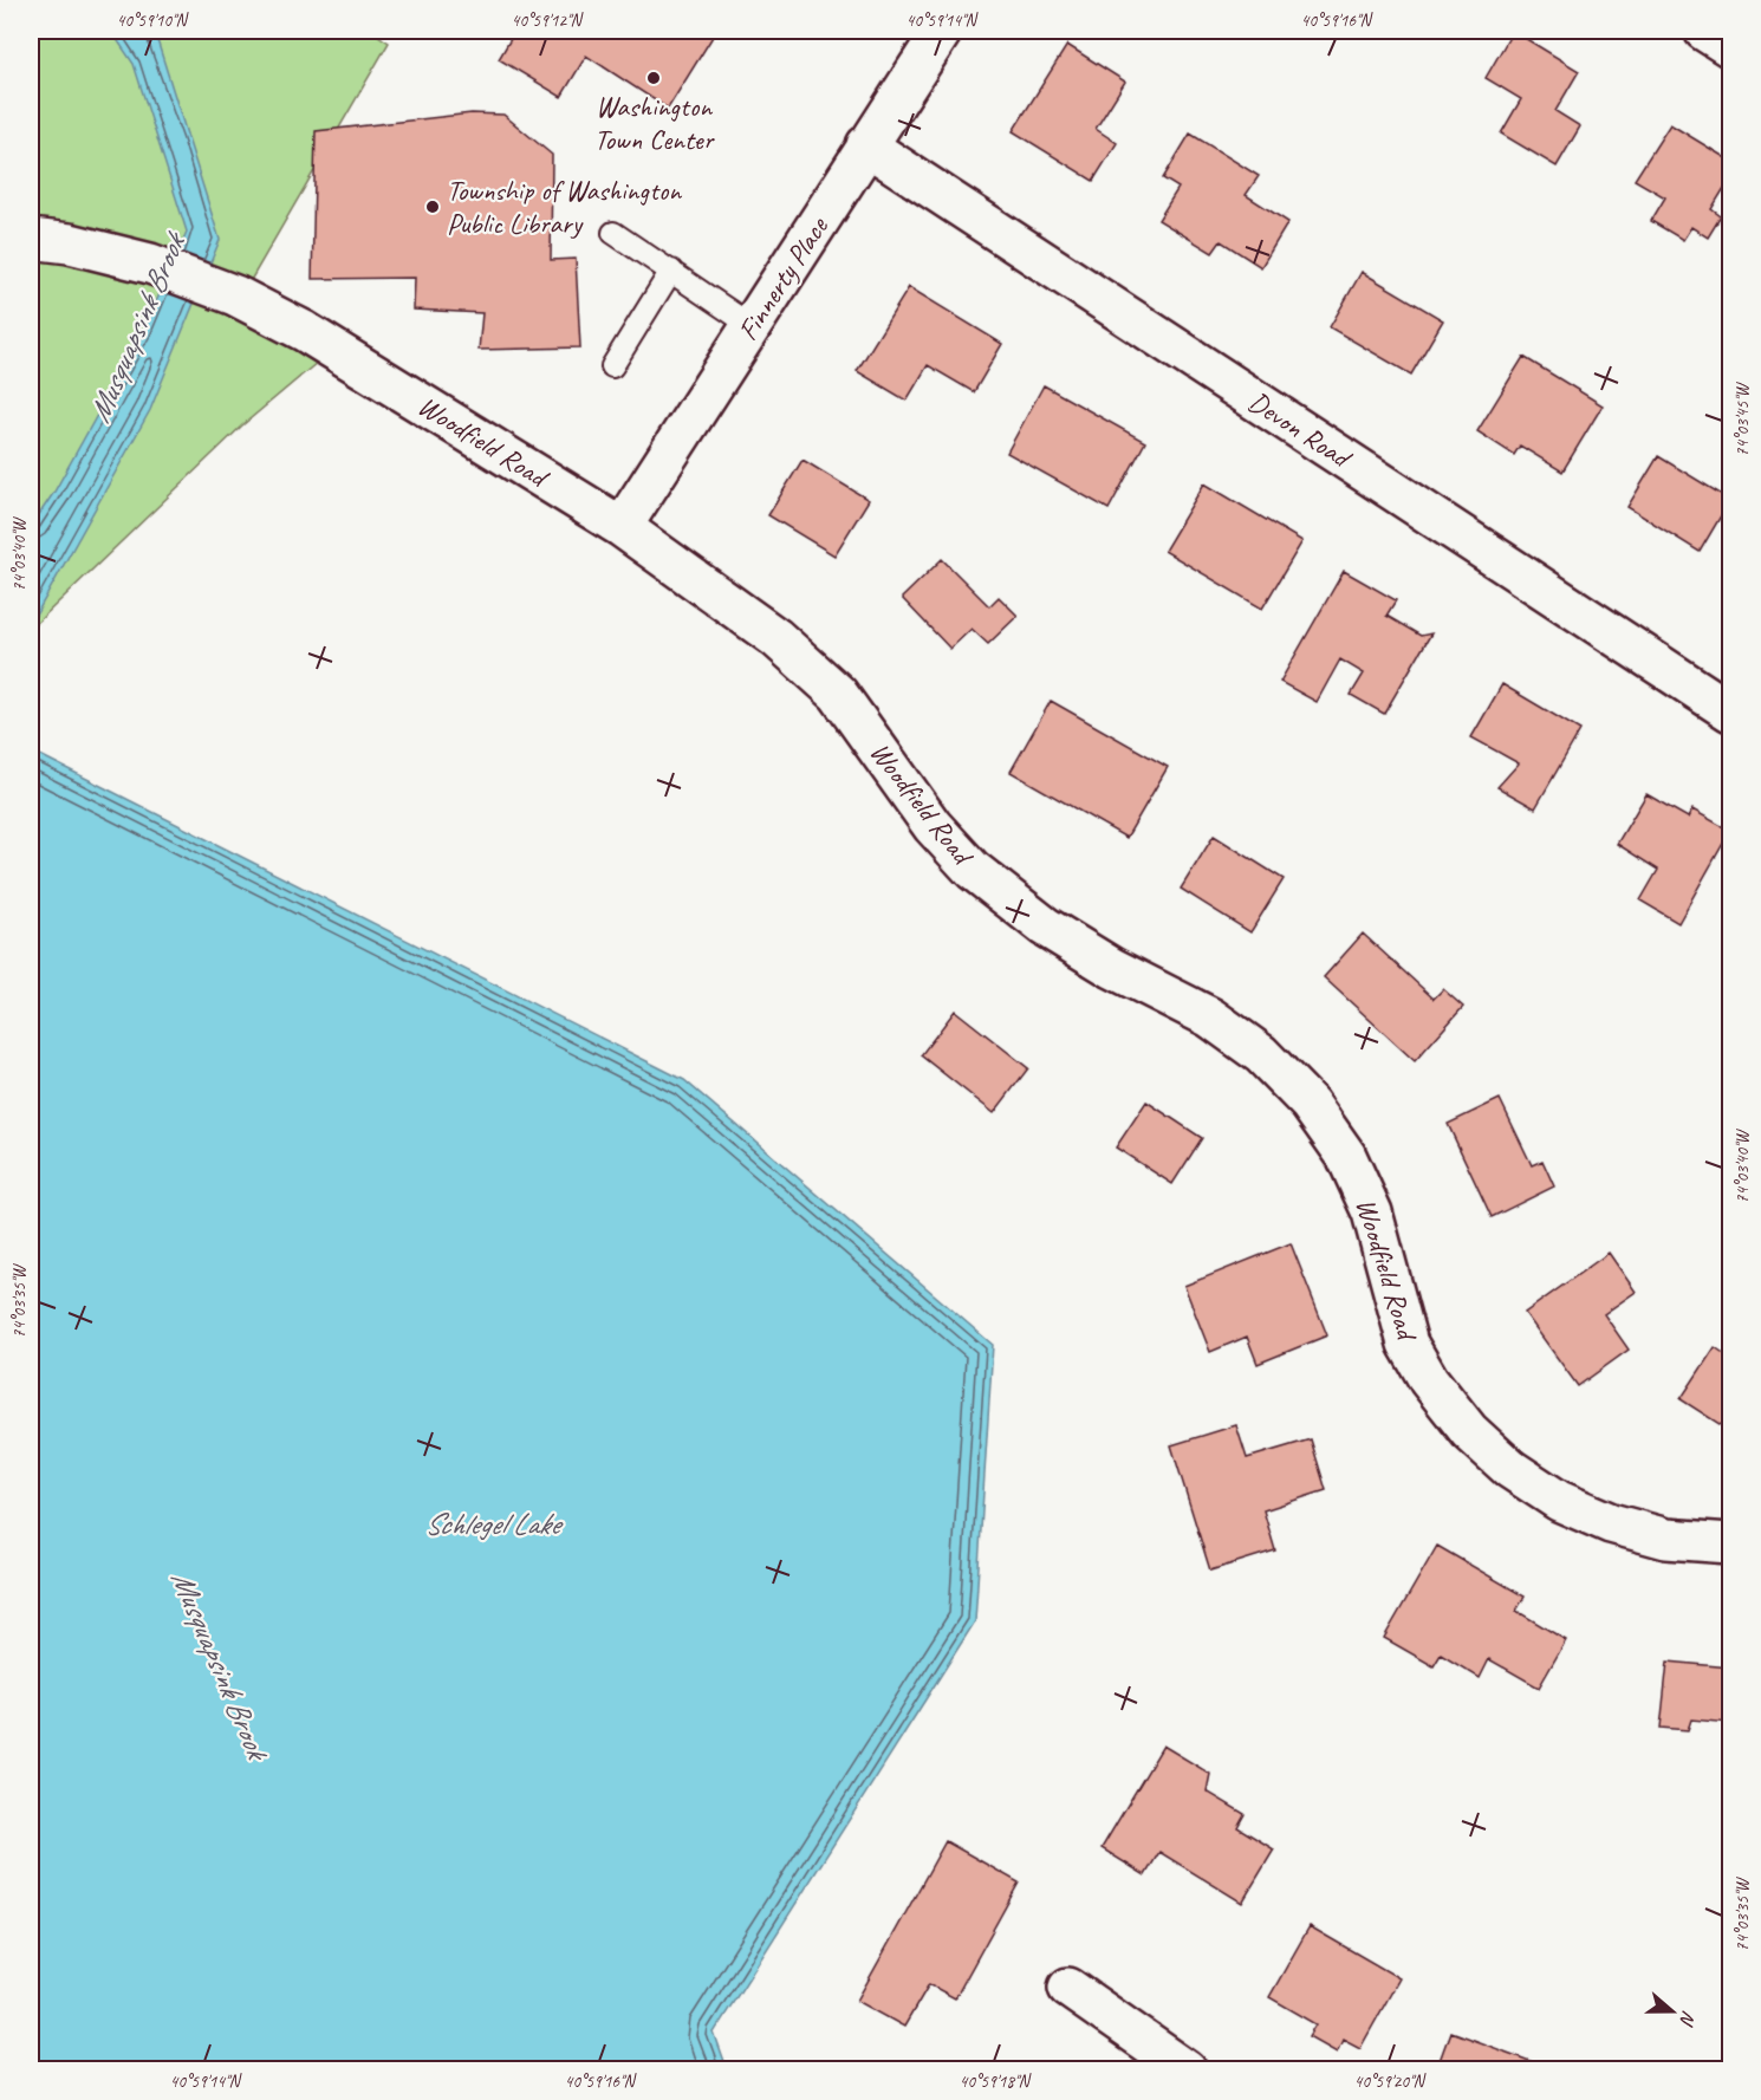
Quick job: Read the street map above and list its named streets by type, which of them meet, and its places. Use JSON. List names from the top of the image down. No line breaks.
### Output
{"streets":{"street":["Finnerty Place","Devon Road","Woodfield Road"]},"crossings":[["Finnerty Place","Devon Road"],["Finnerty Place","Woodfield Road"]],"water":["Musquapsink Brook","Schlegel Lake"],"places":["Washington Town Center","Township of Washington Public Library"],"north":"right","coordinates":["40°59'10\"N","40°59'12\"N","40°59'14\"N","40°59'16\"N","74°03'45\"W","74°03'40\"W","74°03'35\"W","40°59'18\"N","40°59'20\"N"]}
